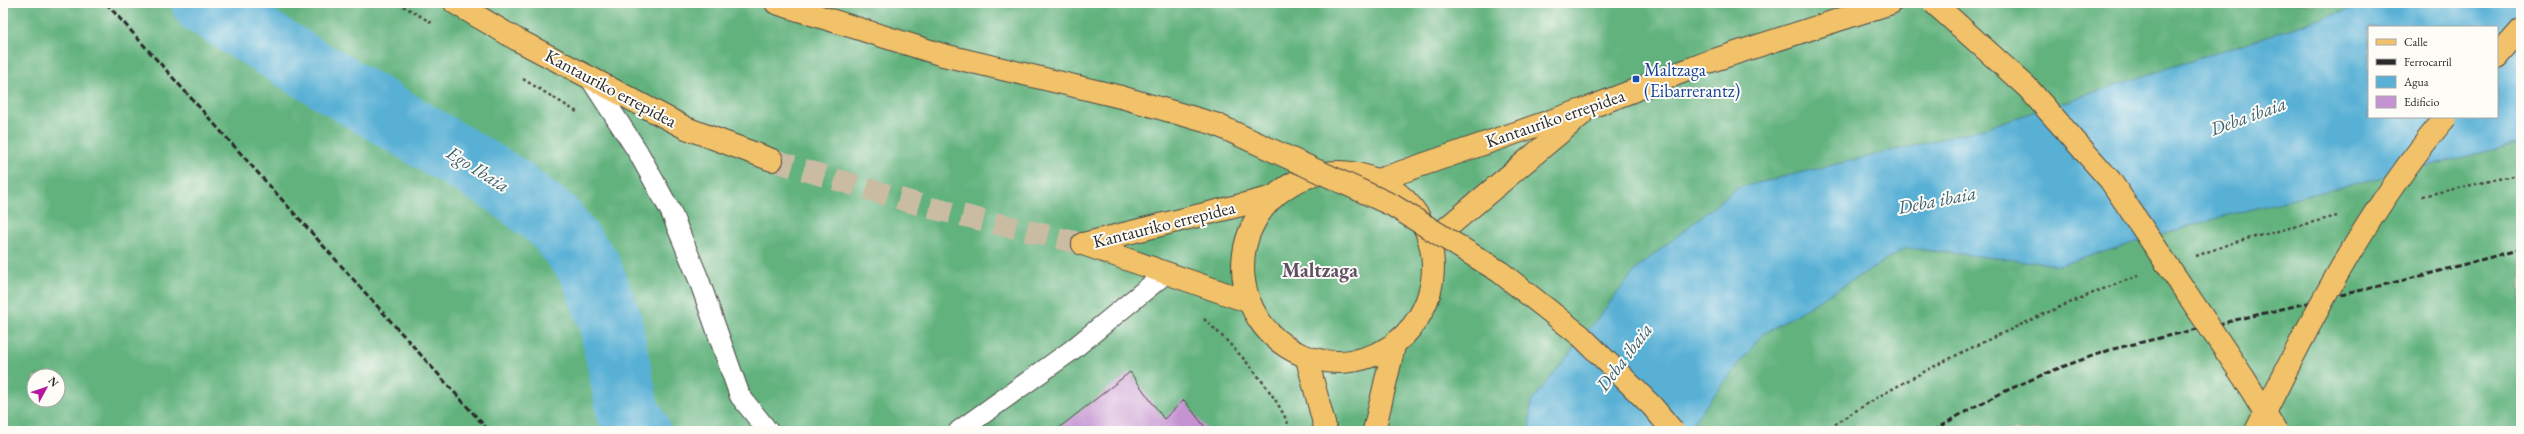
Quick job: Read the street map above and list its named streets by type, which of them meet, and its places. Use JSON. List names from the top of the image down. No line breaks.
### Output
{"streets":{"main road":["Kantauriko errepidea"]},"districts":["Maltzaga"],"water":["Deba ibaia","Ego Ibaia"],"places":{"transit":["Maltzaga (Eibarrerantz)"]},"legend":["Calle","Ferrocarril","Agua","Edificio"],"north":"top right"}
